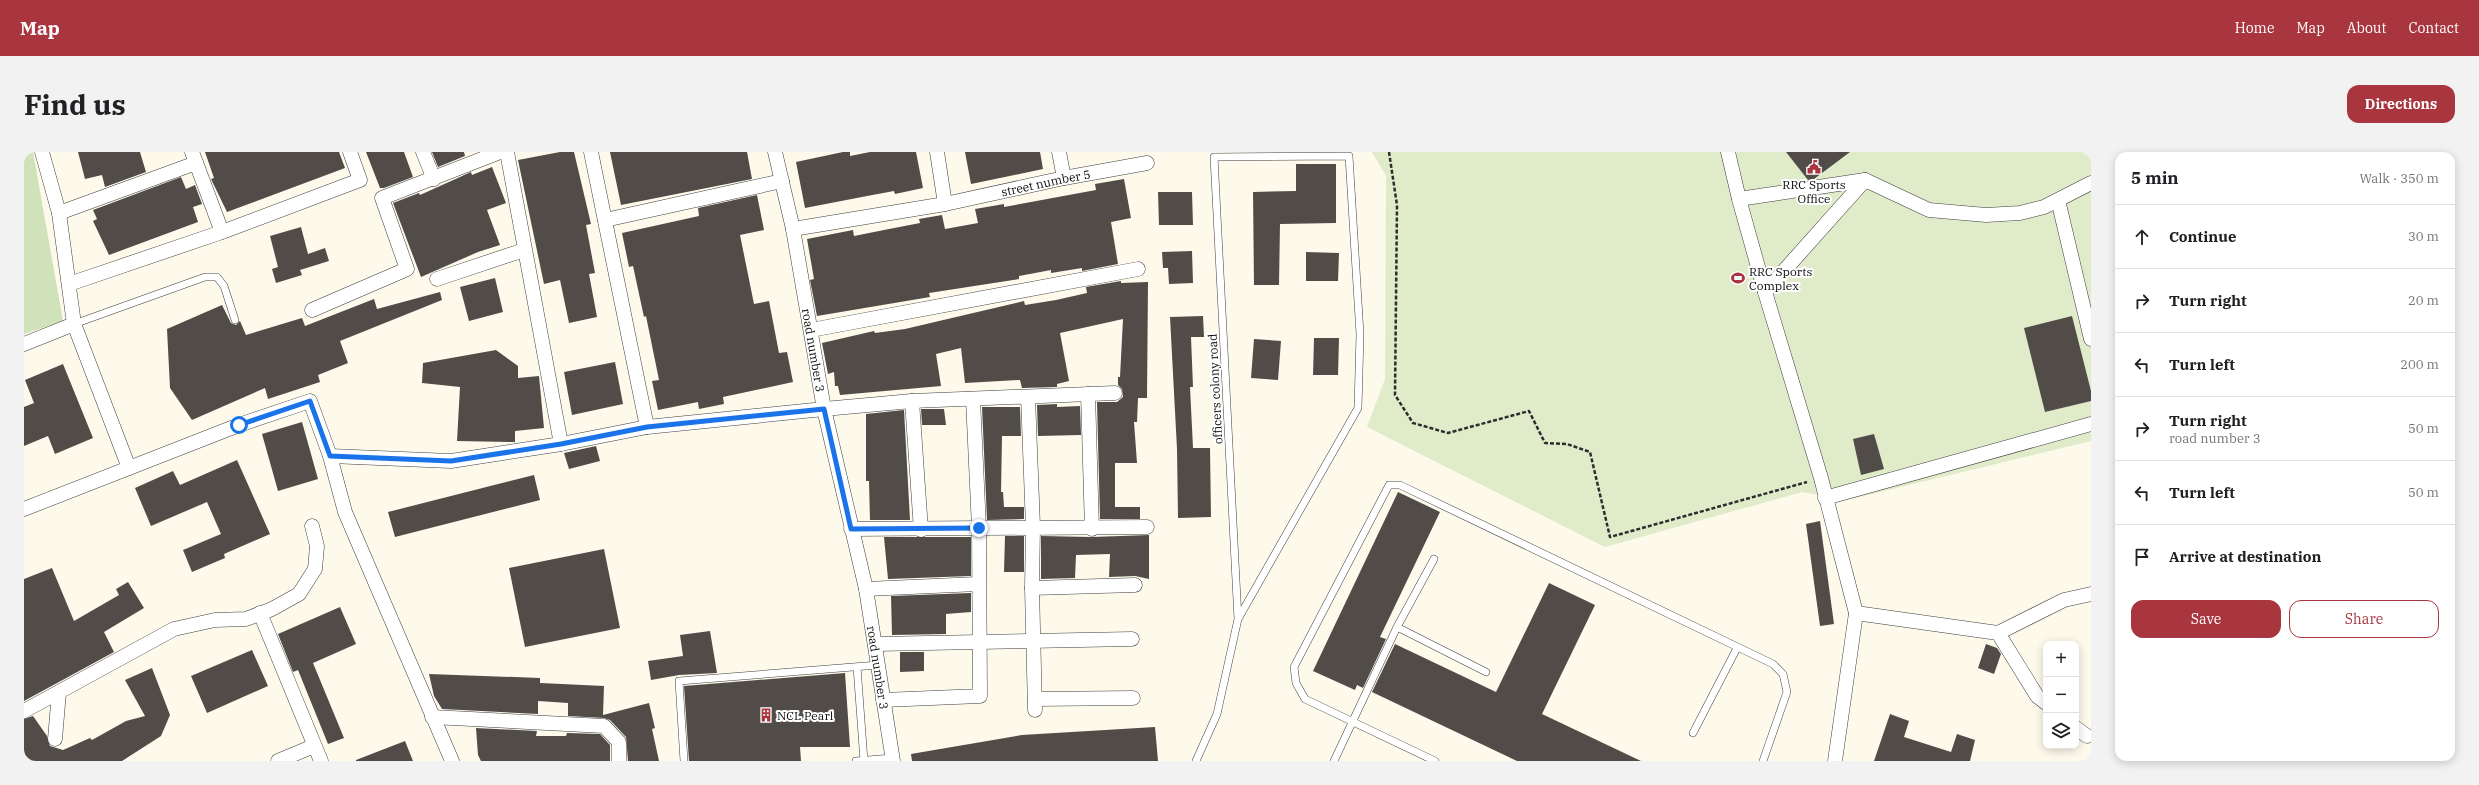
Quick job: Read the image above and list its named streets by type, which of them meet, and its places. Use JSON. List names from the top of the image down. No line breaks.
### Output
{"streets":{"street":["street number 5","road number 3"],"lane":["officers colony road"]},"crossings":[["street number 5","road number 3"]],"places":{"public building":["RRC Sports Office"],"sports":["RRC Sports Complex"],"building":["NCL Pearl"]},"page":{"header":"Map","nav":["Home","Map","About","Contact"],"buttons":["Directions",["Save","Share"]],"title":"Find us","heading":["5 min","Walk · 350 m"],"list":[["Continue","30 m"],["Turn right","20 m"],["Turn left","200 m"],["Turn right","road number 3","50 m"],["Turn left","50 m"],"Arrive at destination"],"map_buttons":["+","−"]}}
